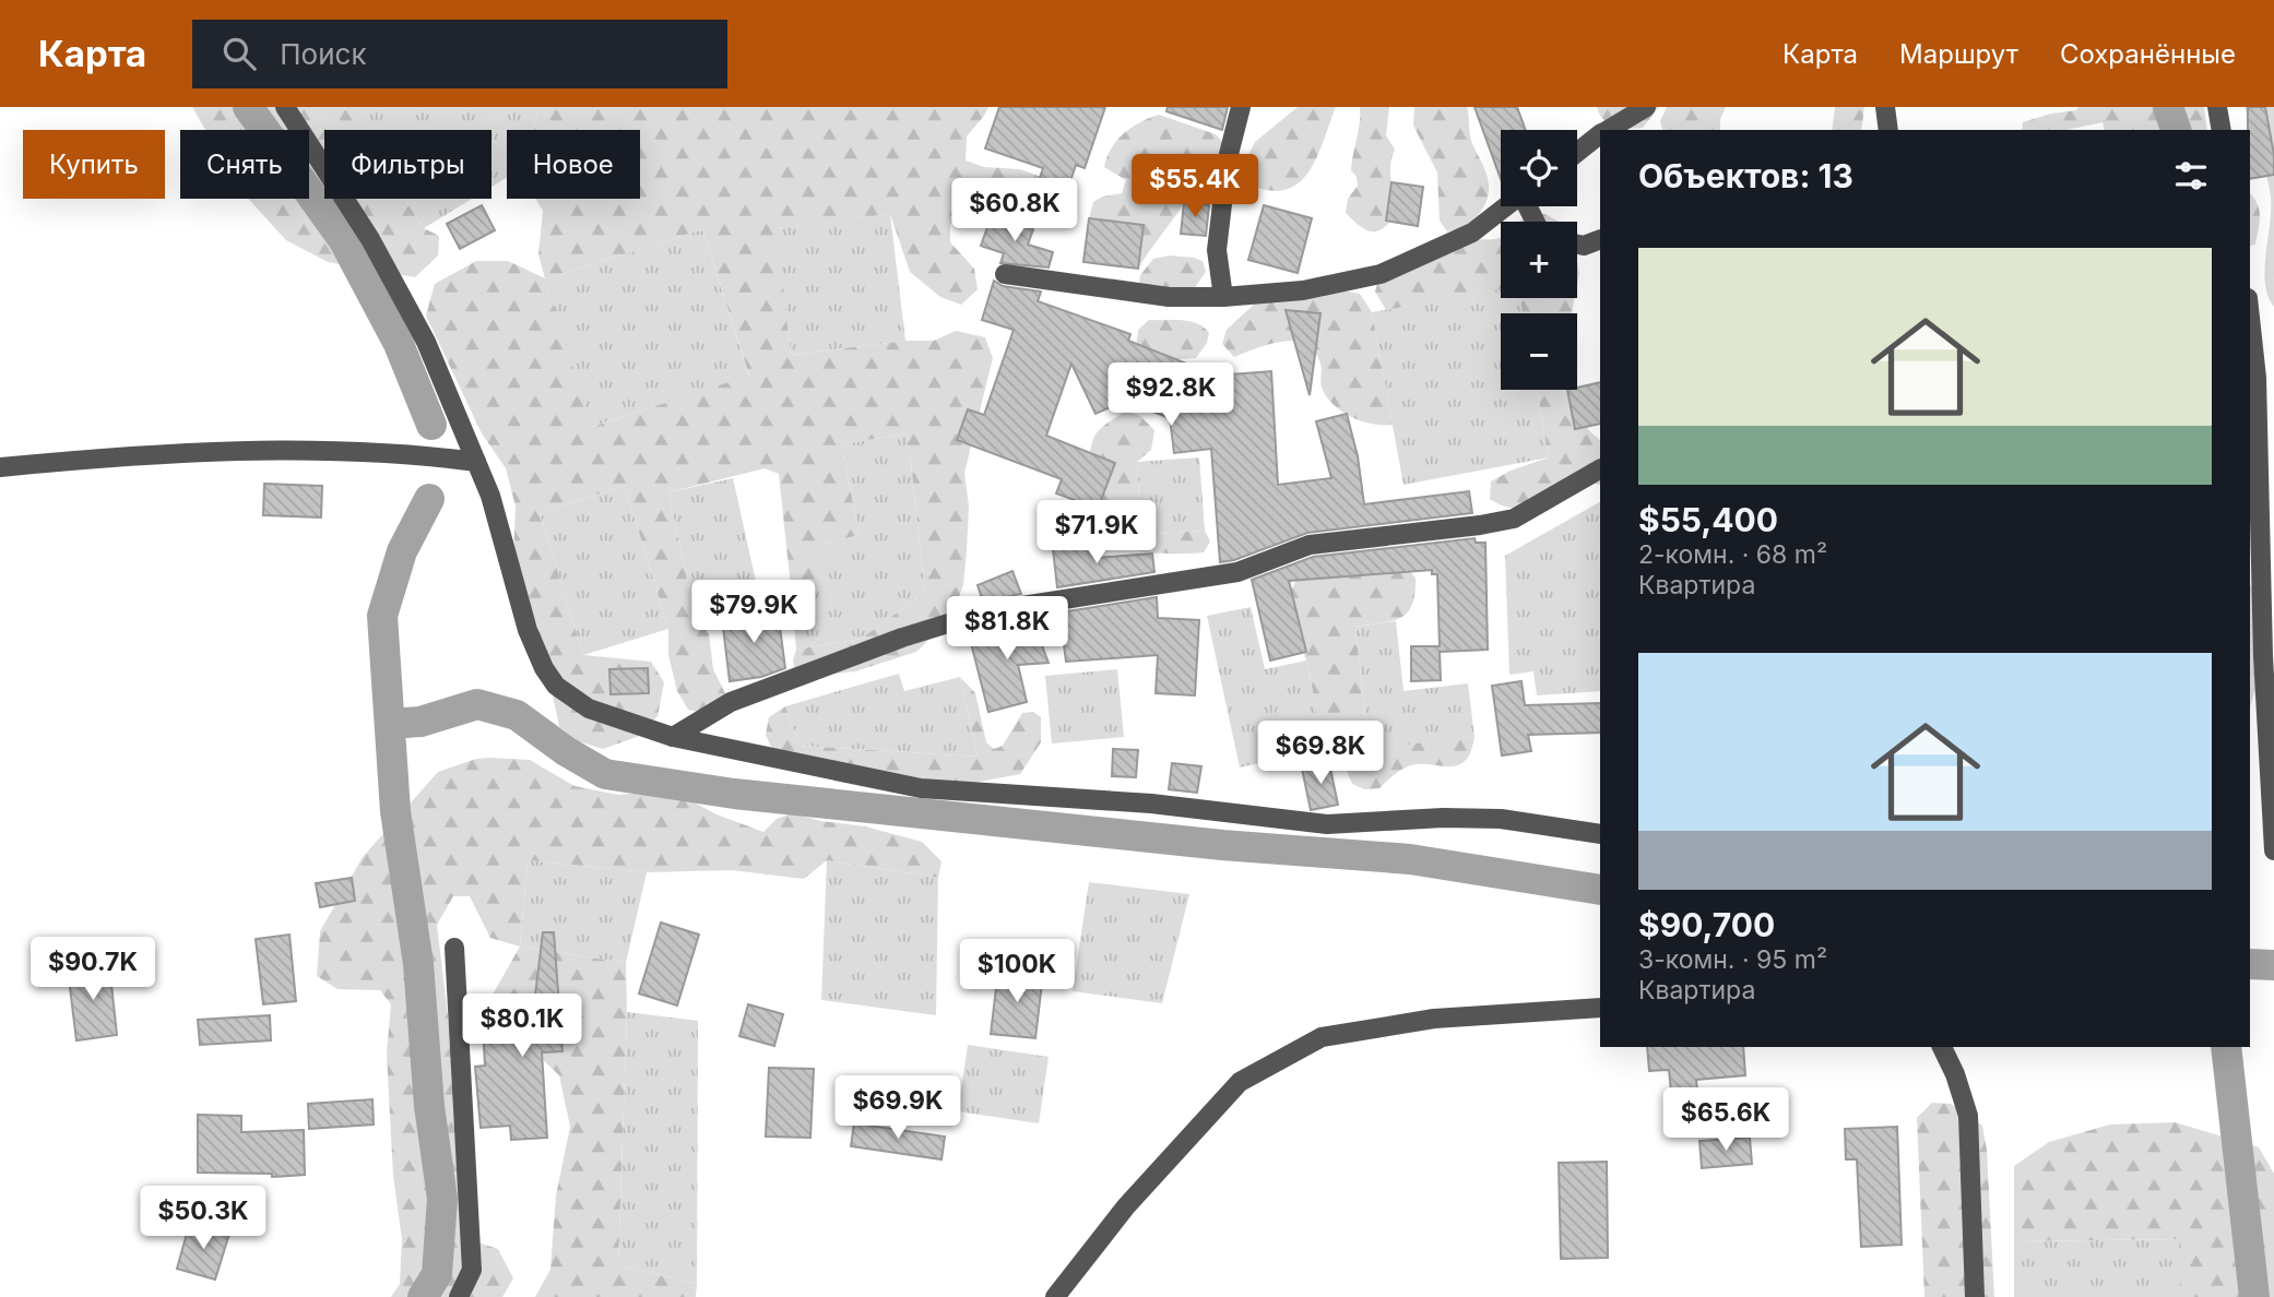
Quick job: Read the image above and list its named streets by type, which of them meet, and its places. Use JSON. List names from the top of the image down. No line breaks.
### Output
{"page":{"header":"Карта","search":"Поиск","nav":["Карта","Маршрут","Сохранённые"],"map_buttons":["+","−"],"chip":["Купить","Снять","Фильтры","Новое"],"heading":"Объектов: 13","price":["$55.4K","$60.8K","$92.8K","$71.9K","$79.9K","$81.8K","$69.8K","$90.7K","$100K","$80.1K","$69.9K","$65.6K","$50.3K"],"list":[{"name":"$55,400","note":"2-комн. · 68 m² · Квартира"},{"name":"$90,700","note":"3-комн. · 95 m² · Квартира"}]}}
